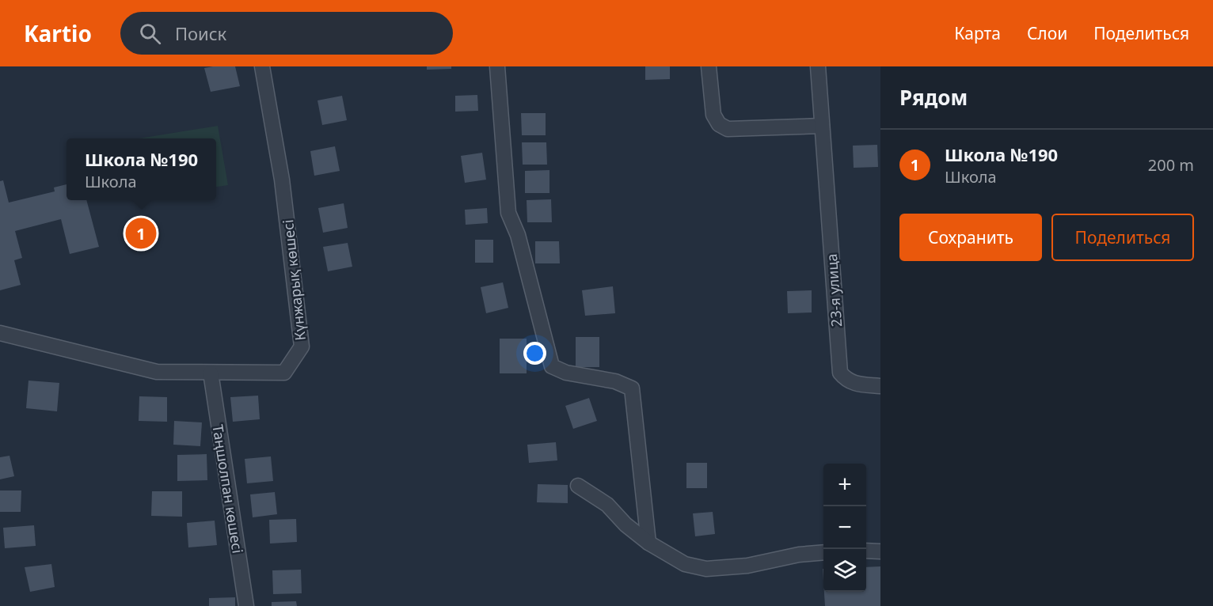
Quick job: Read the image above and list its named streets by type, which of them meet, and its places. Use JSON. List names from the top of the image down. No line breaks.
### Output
{"streets":{"street":["Күнжарық көшесі","23-я улица","Таңшолпан көшесі"]},"crossings":[["Күнжарық көшесі","Таңшолпан көшесі"]],"page":{"header":"Kartio","search":"Поиск","nav":["Карта","Слои","Поделиться"],"heading":"Рядом","list":[{"mark":"1","name":"Школа №190","note":"Школа","value":"200 m"}],"popup":["Школа №190","Школа"],"buttons":["Сохранить","Поделиться"],"pins":"1","map_buttons":["+","−"]}}
